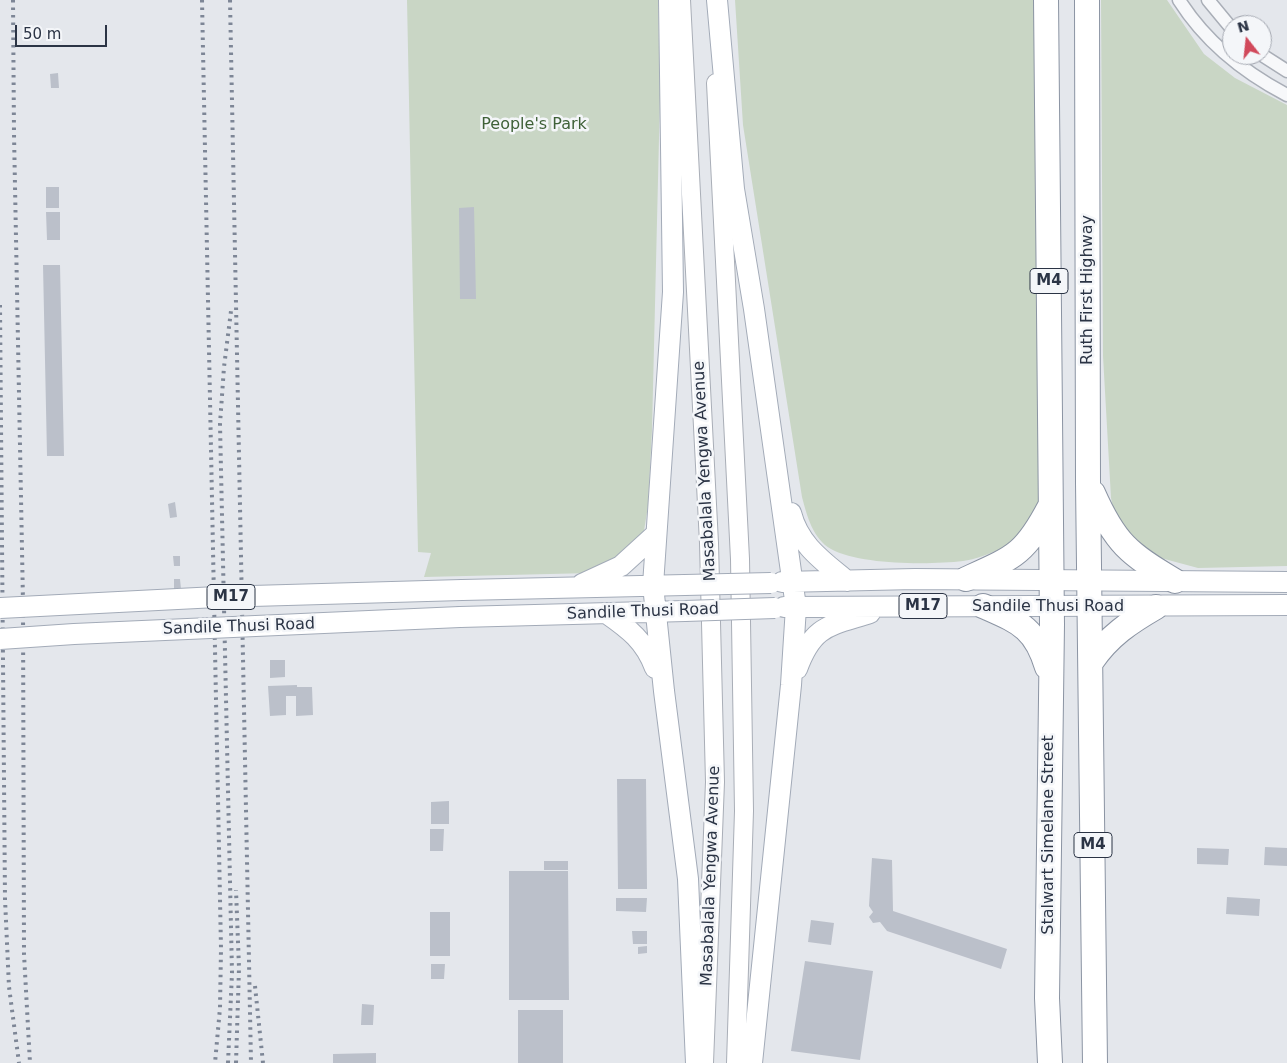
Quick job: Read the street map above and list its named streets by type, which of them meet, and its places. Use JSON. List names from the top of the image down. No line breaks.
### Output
{"streets":{"highway":["M4","Ruth First Highway","Stalwart Simelane Street"],"main road":["Masabalala Yengwa Avenue","M17","Sandile Thusi Road"]},"crossings":[["M4","Ruth First Highway"],["M4","Sandile Thusi Road"],["M4","Stalwart Simelane Street"],["Ruth First Highway","Sandile Thusi Road"],["Sandile Thusi Road","Stalwart Simelane Street"]],"parks":["People's Park"],"scale_bar":"50 m","north":"top"}
